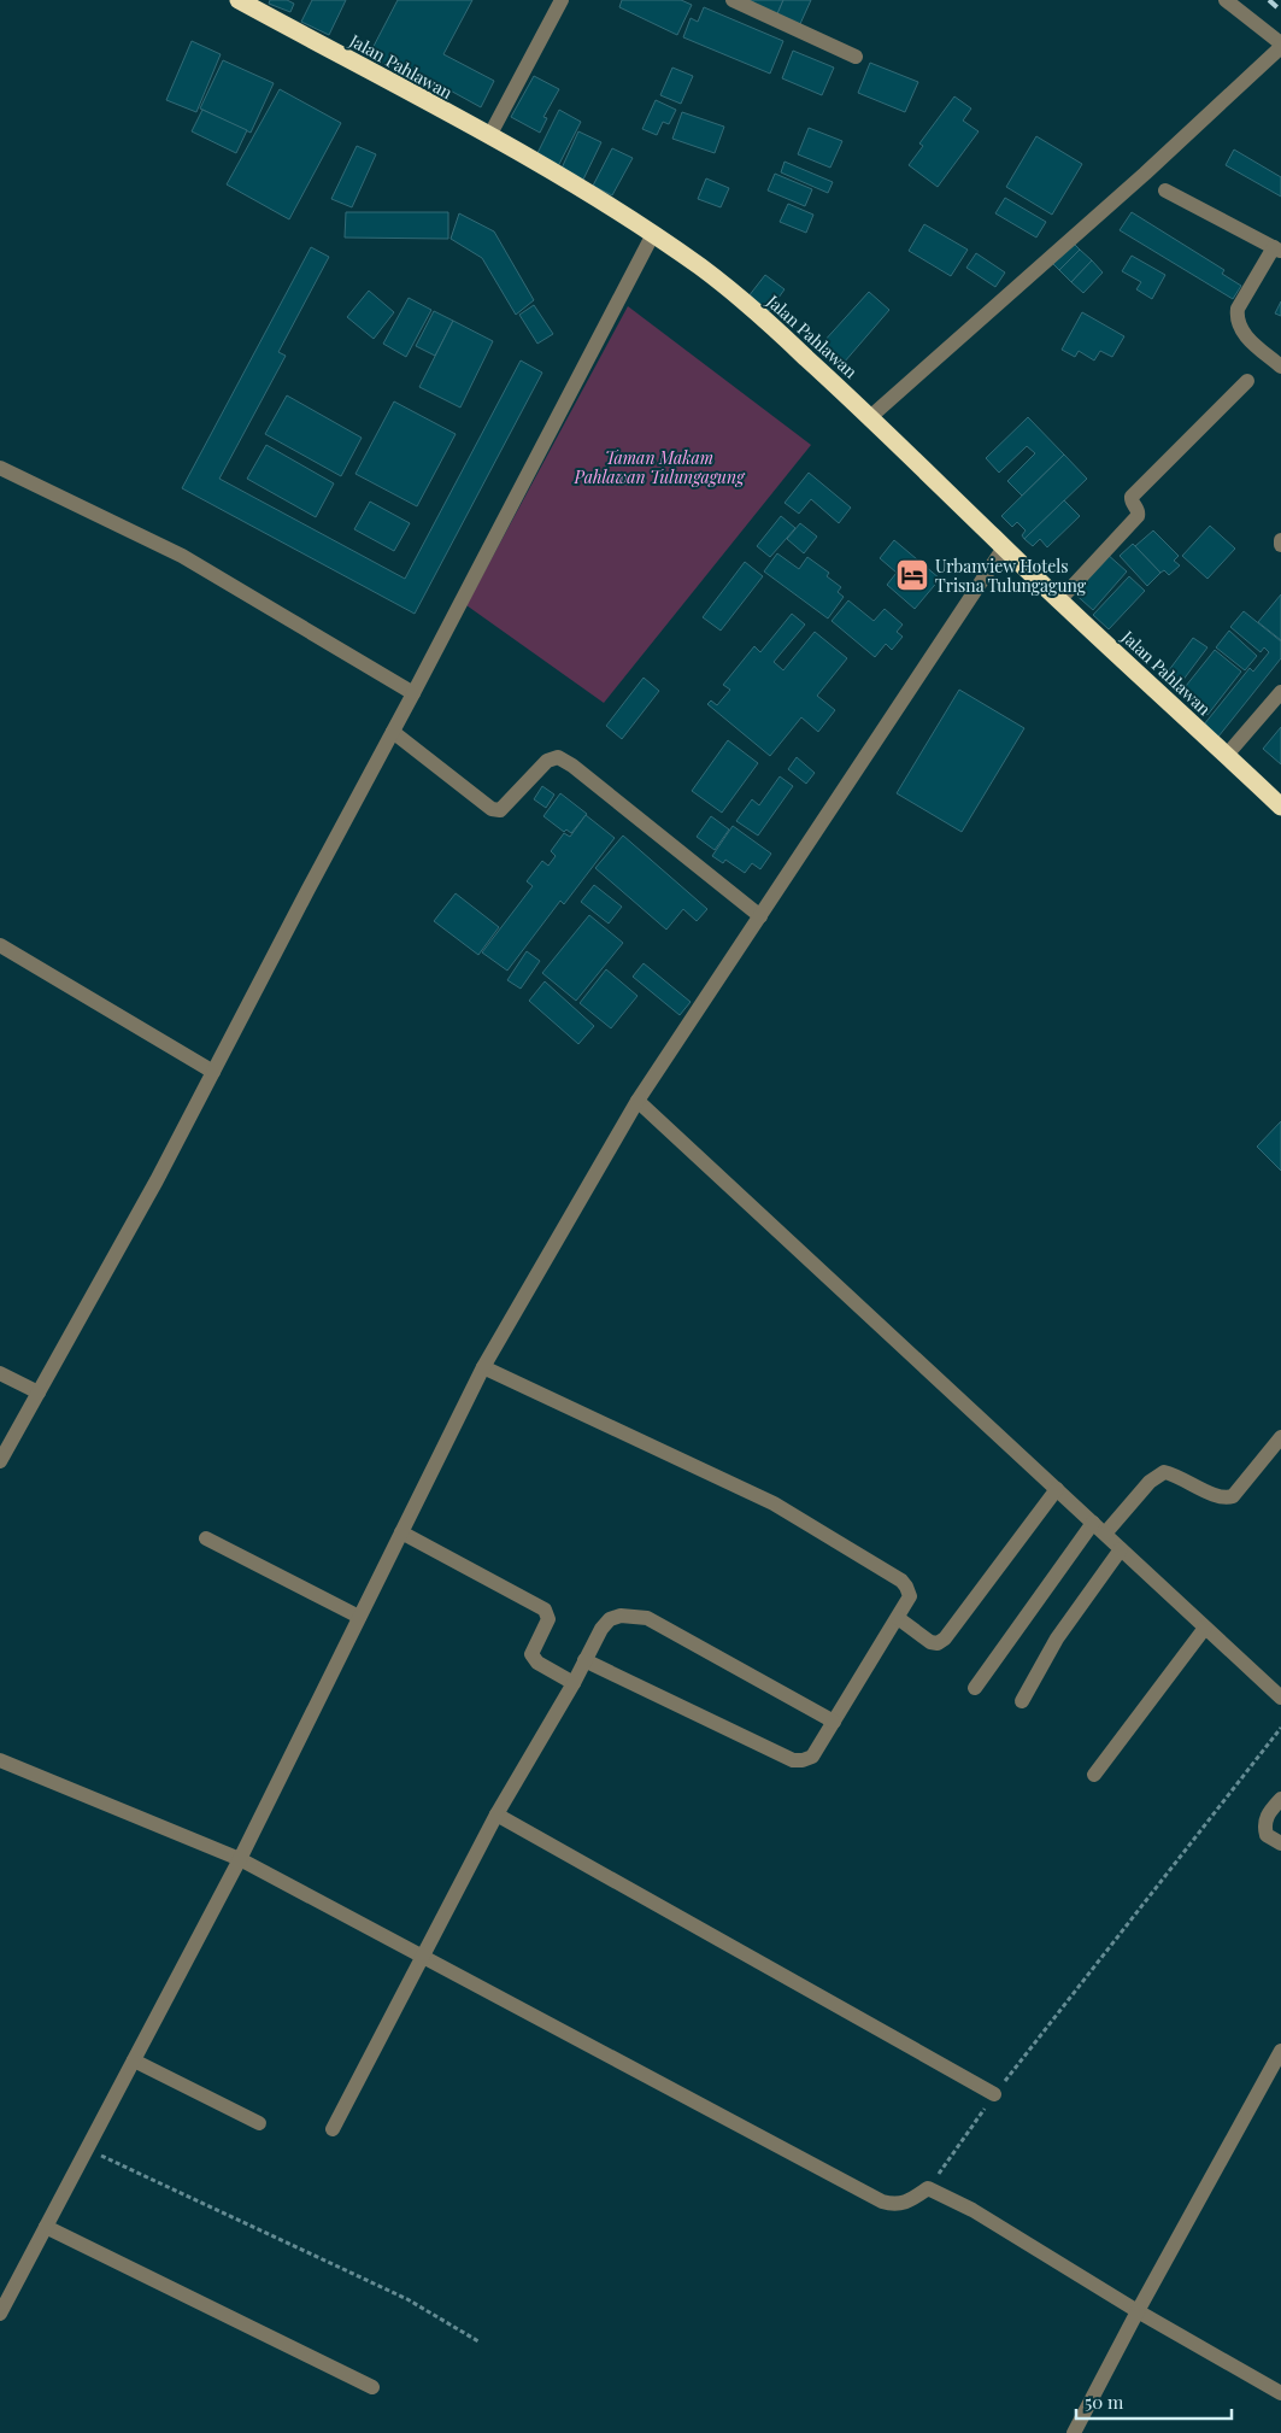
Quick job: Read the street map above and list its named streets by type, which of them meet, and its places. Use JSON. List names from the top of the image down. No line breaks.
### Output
{"streets":{"highway":["Jalan Pahlawan"]},"parks":["Taman Makam Pahlawan Tulungagung"],"places":{"hotel":["Urbanview Hotels Trisna Tulungagung"]},"scale_bar":"50 m"}
